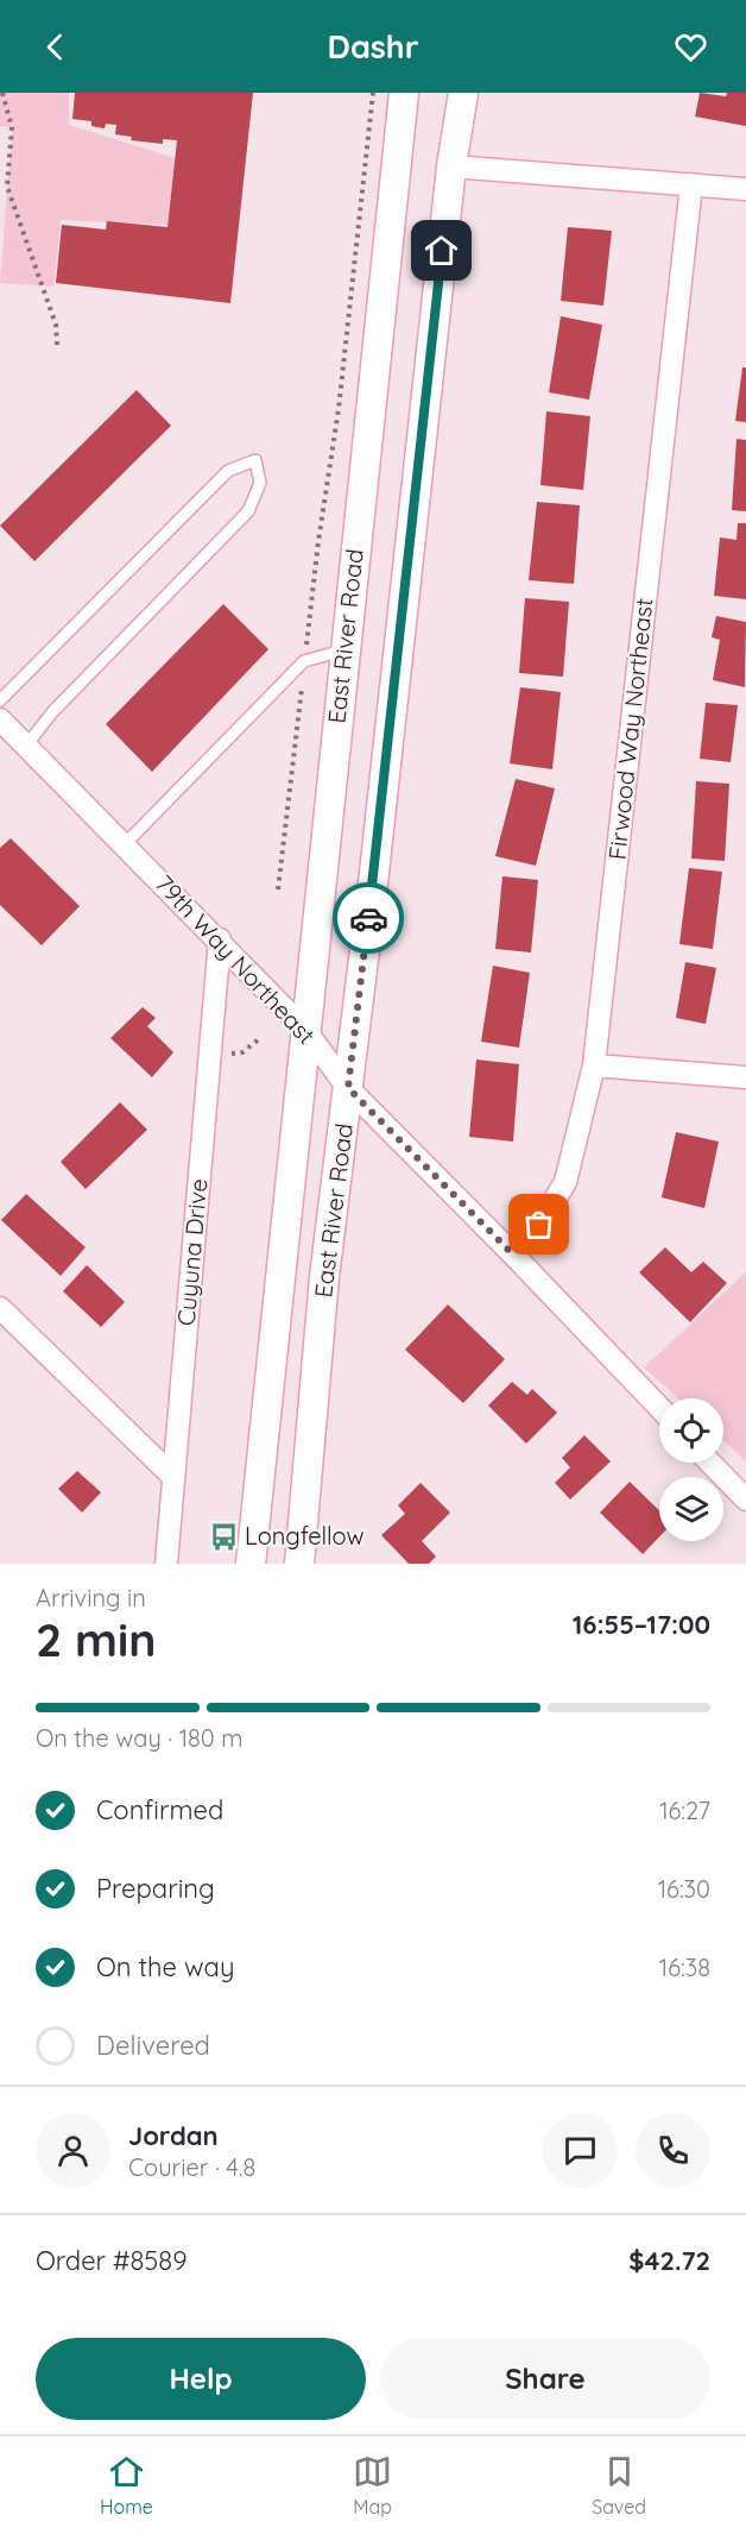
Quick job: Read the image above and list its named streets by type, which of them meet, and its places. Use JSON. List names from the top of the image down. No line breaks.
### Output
{"streets":{"main road":["East River Road"],"street":["Firwood Way Northeast","79th Way Northeast","Cuyuna Drive"]},"crossings":[["East River Road","79th Way Northeast"],["Firwood Way Northeast","79th Way Northeast"],["79th Way Northeast","Cuyuna Drive"]],"places":{"bus stop":["Longfellow"]},"page":{"header":"Dashr","heading":["2 min","Arriving in","16:55–17:00"],"panel":["Jordan","Courier · 4.8","Order #8589","$42.72"],"bar":"On the way · 180 m","list":[["Confirmed","16:27"],["Preparing","16:30"],["On the way","16:38"],"Delivered"],"buttons":["Help","Share"],"tabs":["Home","Map","Saved"]}}
